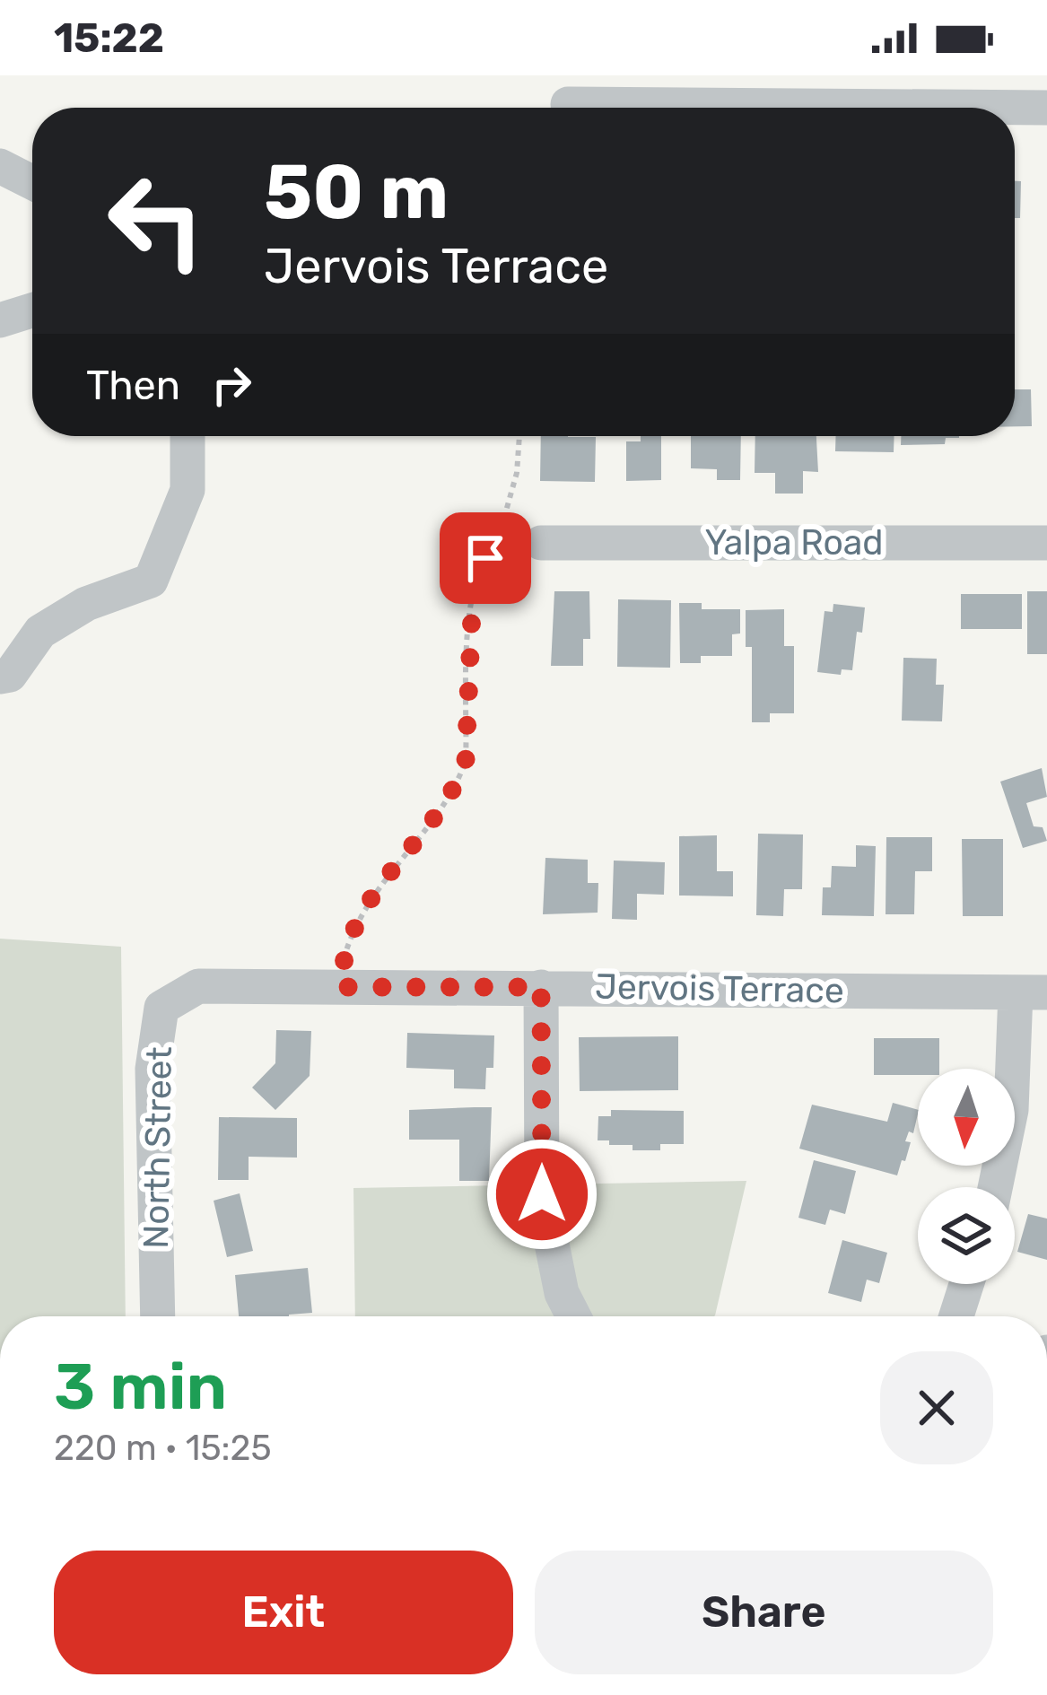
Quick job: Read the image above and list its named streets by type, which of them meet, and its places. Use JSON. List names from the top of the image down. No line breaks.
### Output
{"streets":{"street":["Yalpa Road","Jervois Terrace","North Street"]},"crossings":[["Jervois Terrace","North Street"]],"north":"bottom","page":{"status":"15:22","turn":["50 m","Jervois Terrace"],"then":"Then","heading":["3 min","220 m · 15:25"],"buttons":["Exit","Share"]}}
